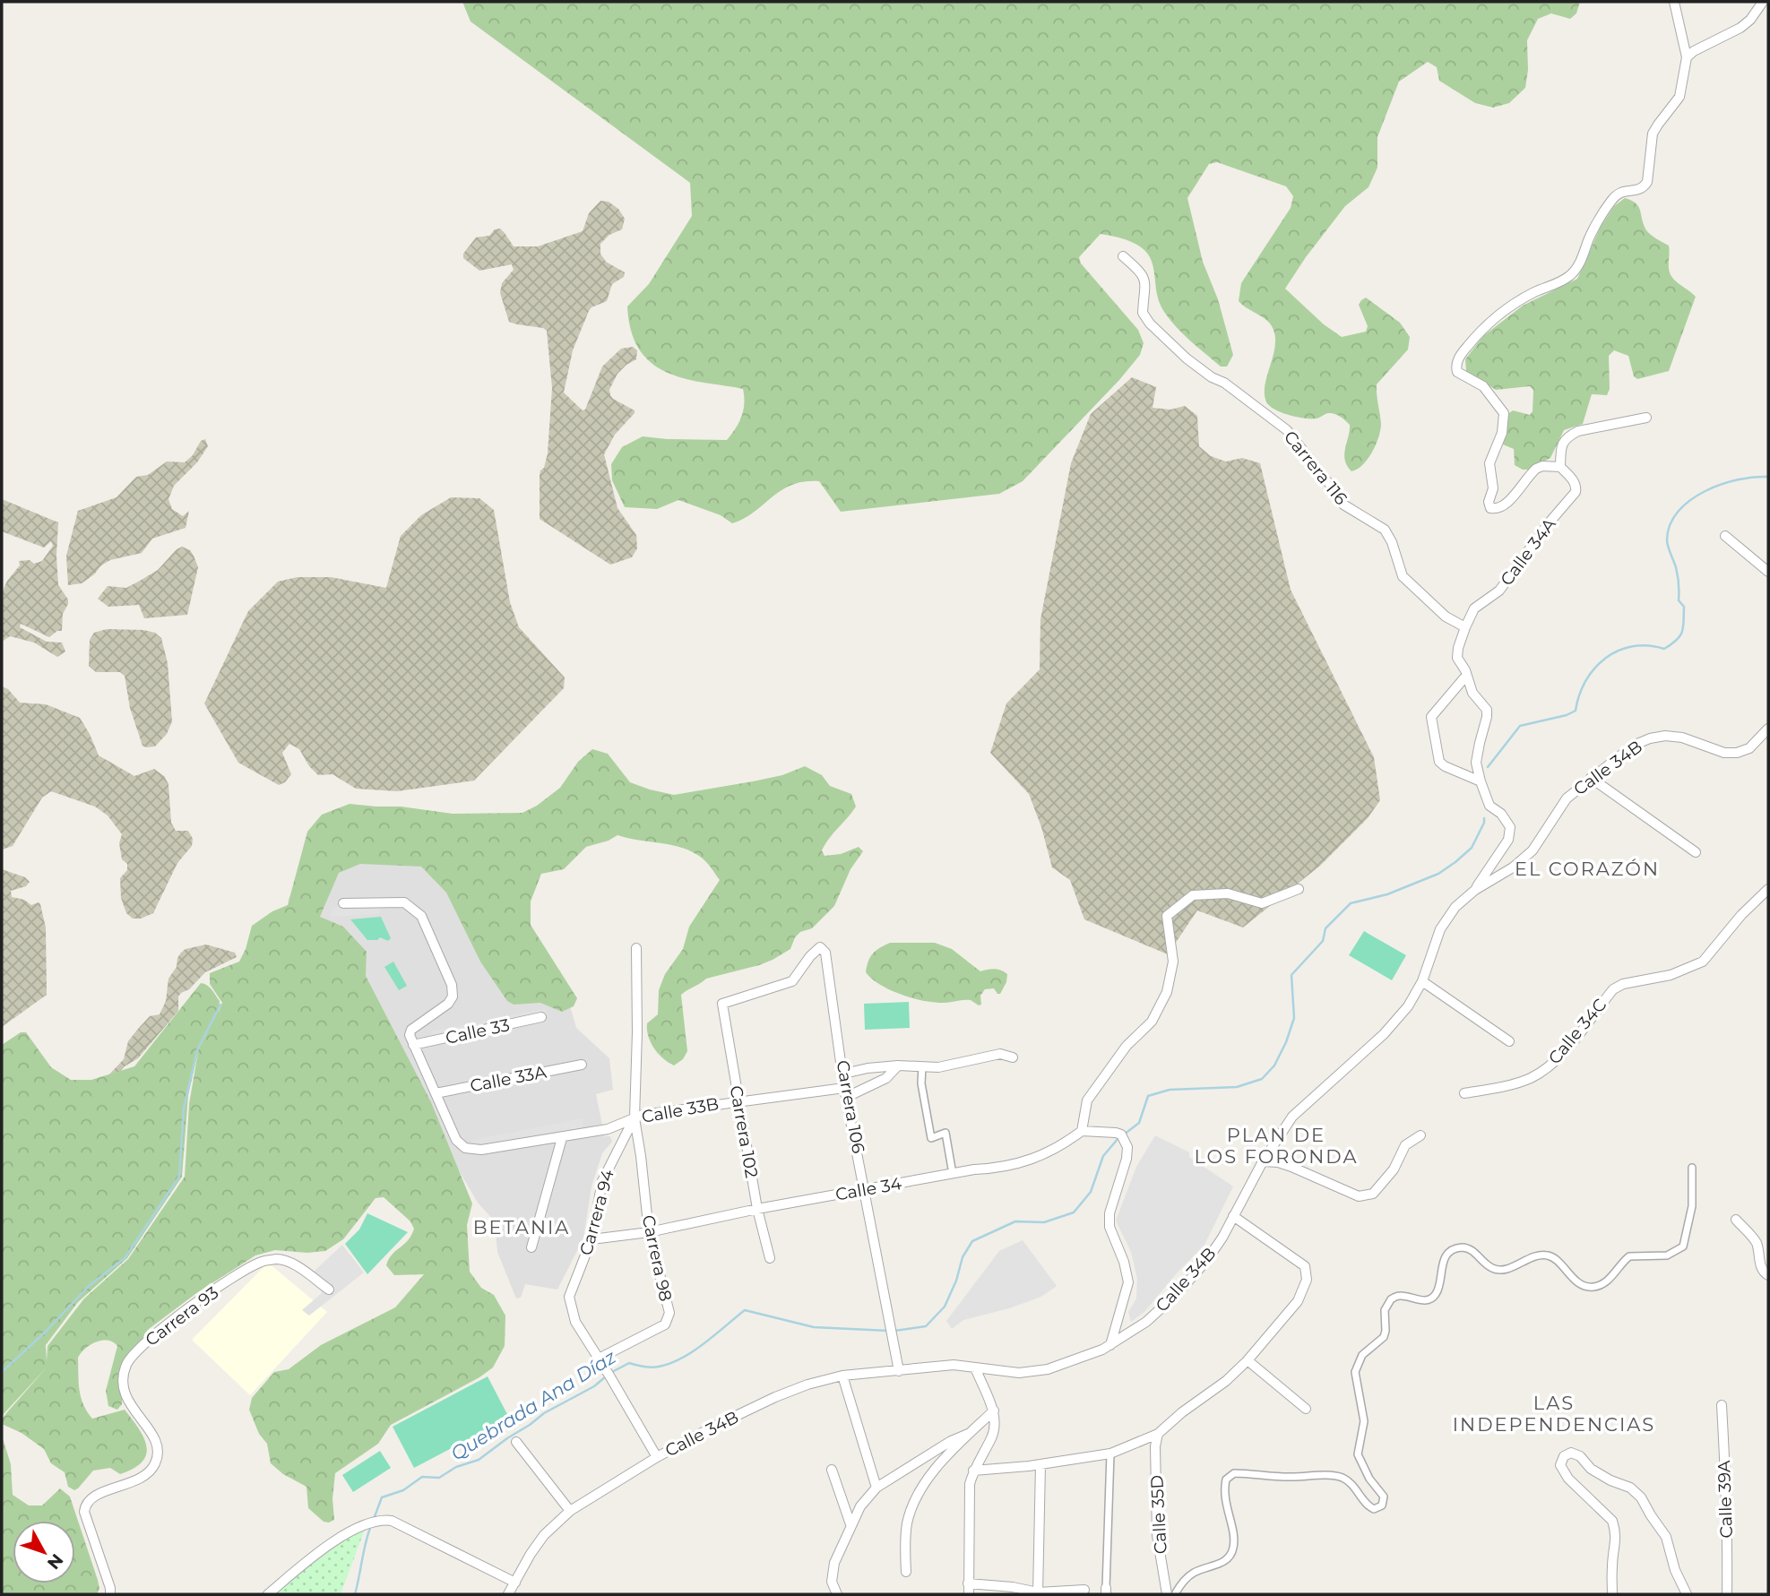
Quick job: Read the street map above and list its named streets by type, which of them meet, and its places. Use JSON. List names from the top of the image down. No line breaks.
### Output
{"streets":{"street":["Carrera 116","Calle 34A","Calle 34B","Calle 33","Calle 34C","Calle 33A","Carrera 106","Calle 33B","Carrera 102","Calle 34","Carrera 94","Carrera 98","Carrera 93","Calle 39A","Calle 35D"]},"crossings":[["Carrera 116","Calle 34A"],["Calle 34B","Carrera 106"],["Calle 34B","Carrera 94"],["Calle 33A","Calle 33B"],["Carrera 106","Calle 33B"],["Carrera 106","Carrera 102"],["Carrera 106","Calle 34"],["Calle 33B","Carrera 102"],["Calle 33B","Carrera 94"],["Calle 33B","Carrera 98"],["Carrera 102","Calle 34"],["Calle 34","Carrera 94"],["Calle 34","Carrera 98"],["Carrera 94","Carrera 98"]],"districts":["EL CORAZÓN","PLAN DE LOS FORONDA","BETANIA","LAS INDEPENDENCIAS"],"water":["Quebrada Ana Díaz"],"north":"bottom right"}
